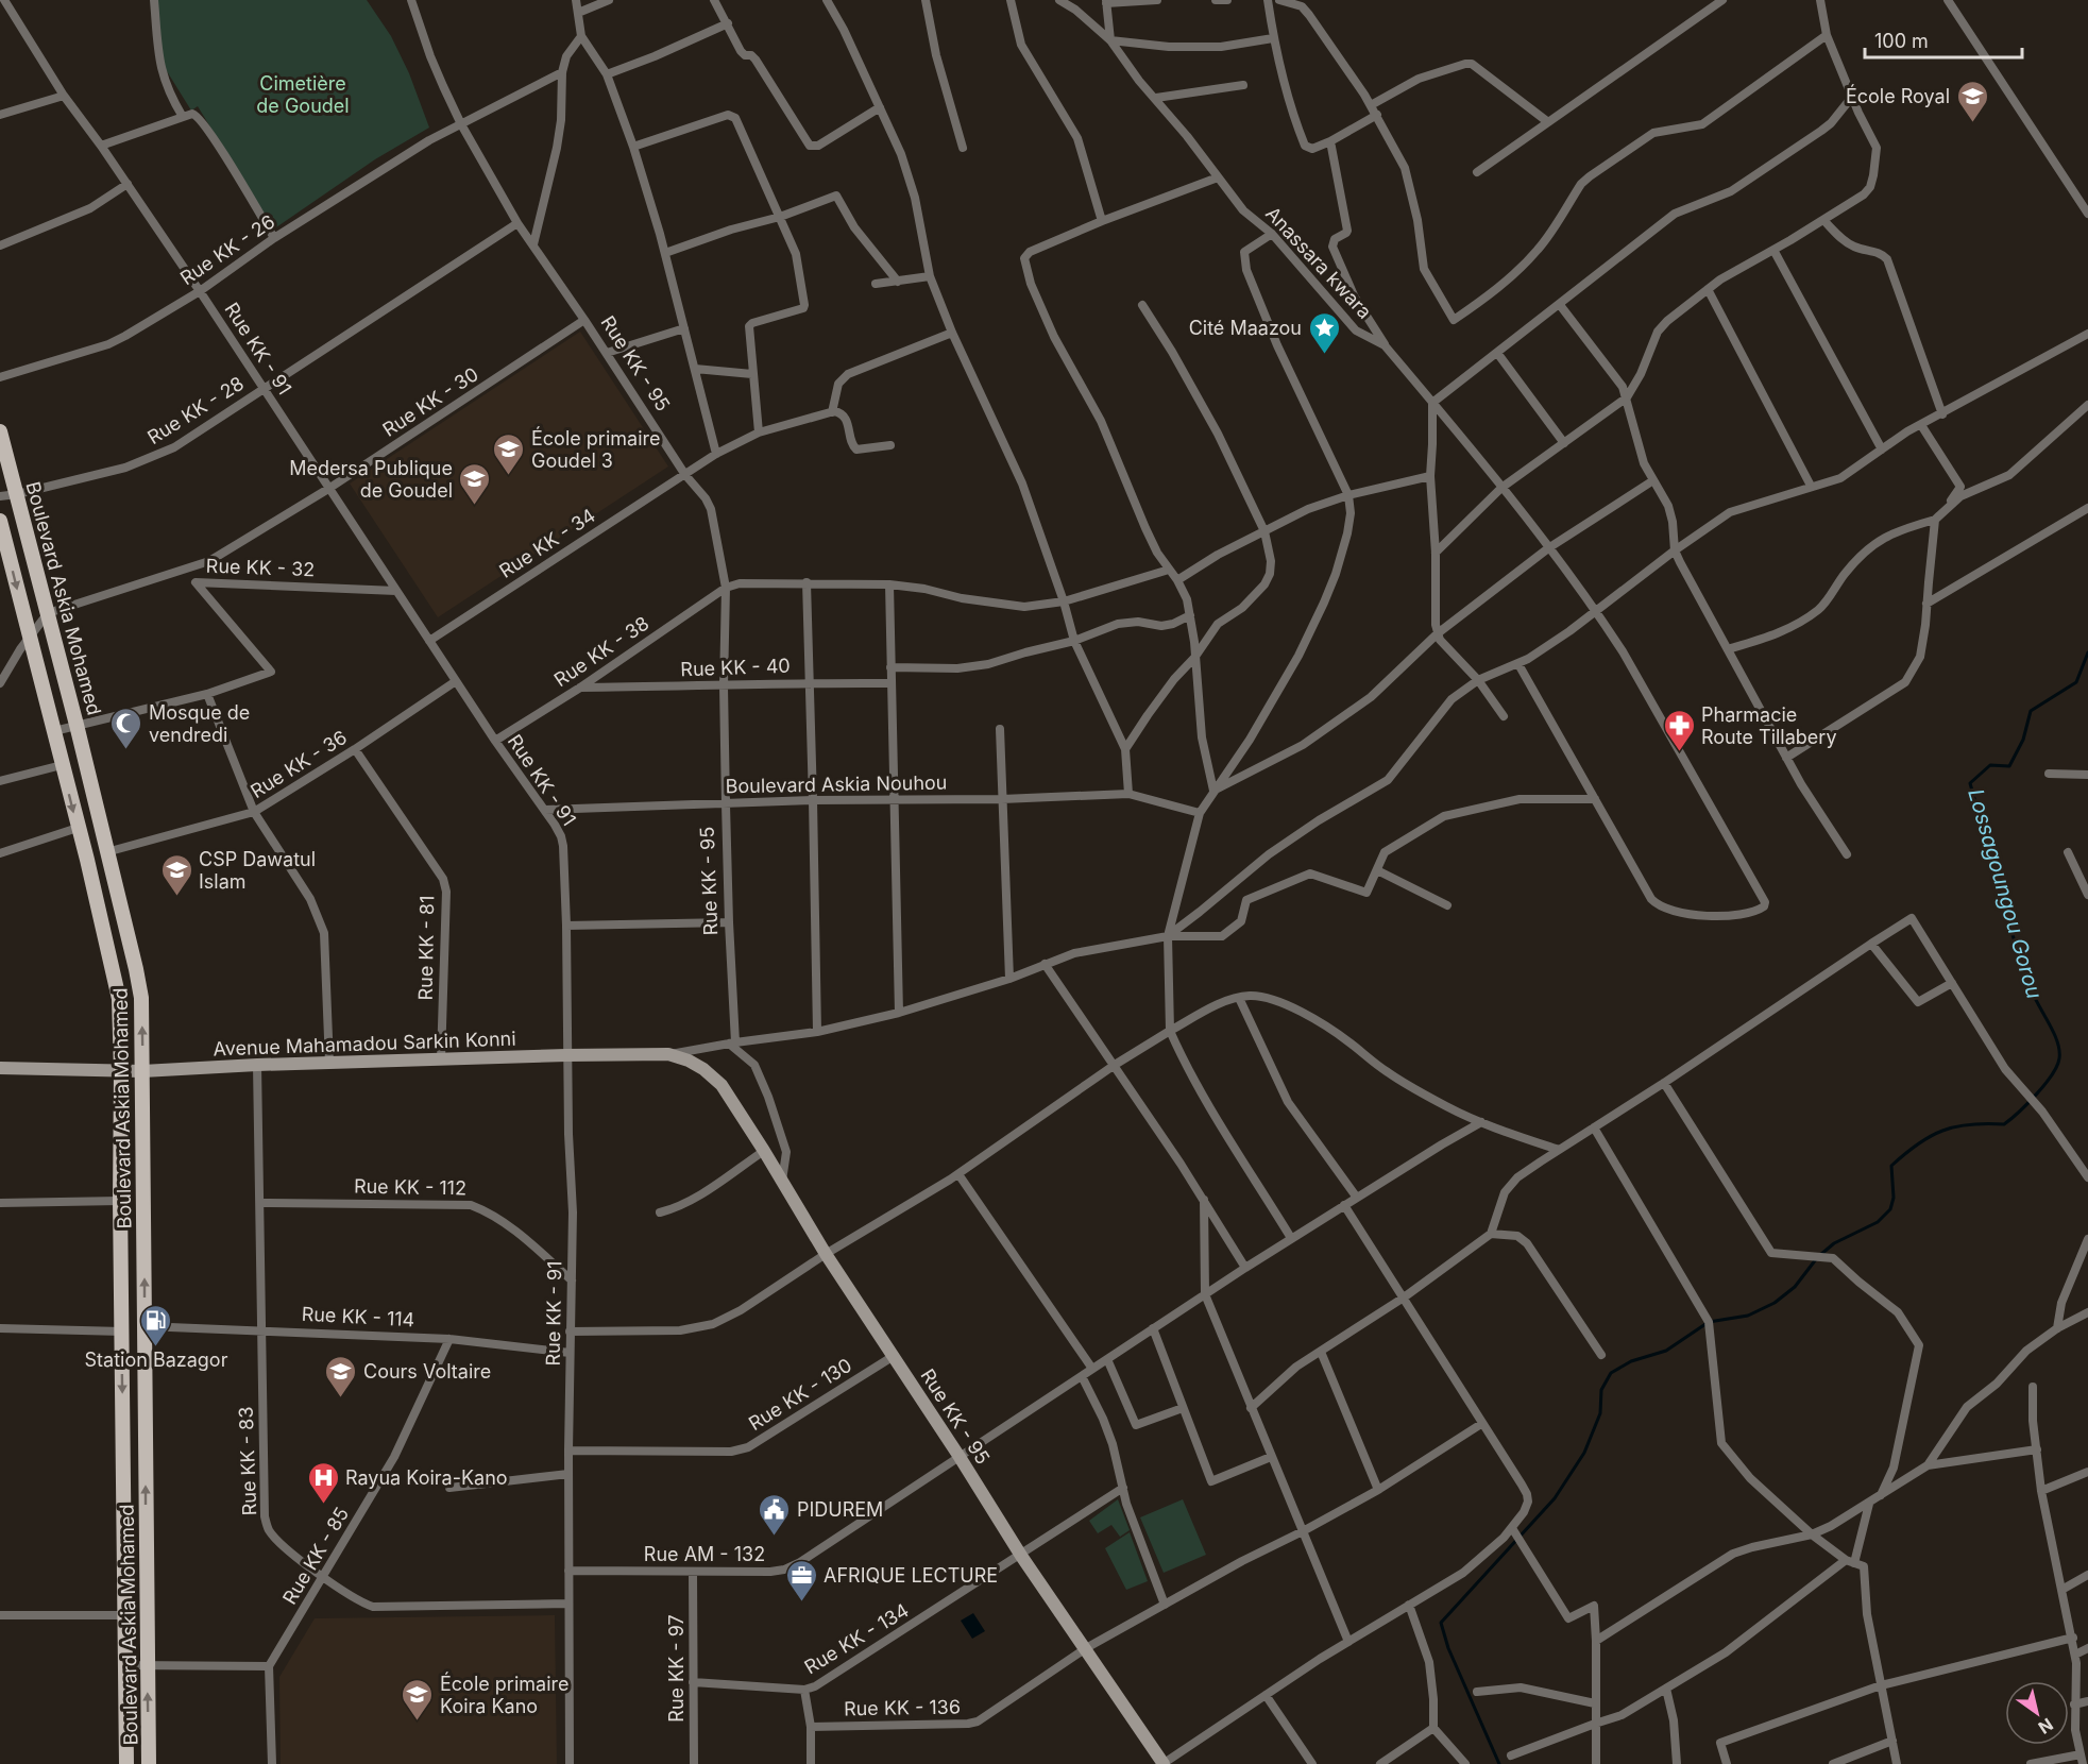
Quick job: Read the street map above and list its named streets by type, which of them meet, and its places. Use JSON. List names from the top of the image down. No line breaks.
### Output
{"streets":{"main road":["Boulevard Askia Mohamed"],"street":["Rue KK - 26","Anassara kwara","Rue KK - 91","Rue KK - 95","Rue KK - 30","Rue KK - 28","Rue KK - 34","Rue KK - 32","Rue KK - 38","Rue KK - 40","Rue KK - 36","Boulevard Askia Nouhou","Rue KK - 81","Avenue Mahamadou Sarkin Konni","Rue KK - 112","Rue KK - 114","Rue KK - 130","Rue KK - 83","Rue AM - 132","Rue KK - 85","Rue KK - 134","Rue KK - 97","Rue KK - 136"]},"crossings":[["Rue KK - 26","Rue KK - 91"],["Rue KK - 26","Rue KK - 95"],["Rue KK - 91","Rue KK - 30"],["Rue KK - 91","Rue KK - 28"],["Rue KK - 91","Rue KK - 34"],["Rue KK - 91","Rue KK - 32"],["Rue KK - 91","Rue KK - 38"],["Rue KK - 91","Rue KK - 36"],["Rue KK - 91","Boulevard Askia Nouhou"],["Rue KK - 91","Avenue Mahamadou Sarkin Konni"],["Rue KK - 91","Rue KK - 112"],["Rue KK - 91","Rue KK - 114"],["Rue KK - 91","Rue KK - 130"],["Rue KK - 91","Rue KK - 83"],["Rue KK - 91","Rue AM - 132"],["Rue KK - 95","Rue KK - 30"],["Rue KK - 95","Rue KK - 28"],["Rue KK - 95","Rue KK - 34"],["Rue KK - 95","Rue KK - 38"],["Rue KK - 95","Rue KK - 40"],["Rue KK - 95","Boulevard Askia Nouhou"],["Rue KK - 95","Avenue Mahamadou Sarkin Konni"],["Rue KK - 95","Rue KK - 130"],["Rue KK - 95","Rue AM - 132"],["Rue KK - 95","Rue KK - 134"],["Rue KK - 95","Rue KK - 136"],["Rue KK - 30","Boulevard Askia Mohamed"],["Rue KK - 28","Boulevard Askia Mohamed"],["Rue KK - 32","Boulevard Askia Mohamed"],["Boulevard Askia Mohamed","Rue KK - 36"],["Boulevard Askia Mohamed","Avenue Mahamadou Sarkin Konni"],["Boulevard Askia Mohamed","Rue KK - 114"],["Rue KK - 38","Rue KK - 40"],["Rue KK - 36","Rue KK - 81"],["Rue KK - 81","Avenue Mahamadou Sarkin Konni"],["Avenue Mahamadou Sarkin Konni","Rue KK - 83"],["Rue KK - 112","Rue KK - 83"],["Rue KK - 114","Rue KK - 83"],["Rue KK - 114","Rue KK - 85"],["Rue KK - 83","Rue KK - 85"],["Rue AM - 132","Rue KK - 97"],["Rue KK - 134","Rue KK - 97"]],"water":["Lossagoungou Gorou"],"parks":["Cimetière de Goudel"],"places":{"school or university":["École Royal","École primaire Goudel 3","Medersa Publique de Goudel","CSP Dawatul Islam","Cours Voltaire","École primaire Koira Kano"],"place":["Cité Maazou"],"mosque":["Mosque de vendredi"],"pharmacy":["Pharmacie Route Tillabery"],"fuel station":["Station Bazagor"],"hospital":["Rayua Koira-Kano"],"public building":["PIDUREM"],"office":["AFRIQUE LECTURE"]},"scale_bar":"100 m","north":"bottom right"}
